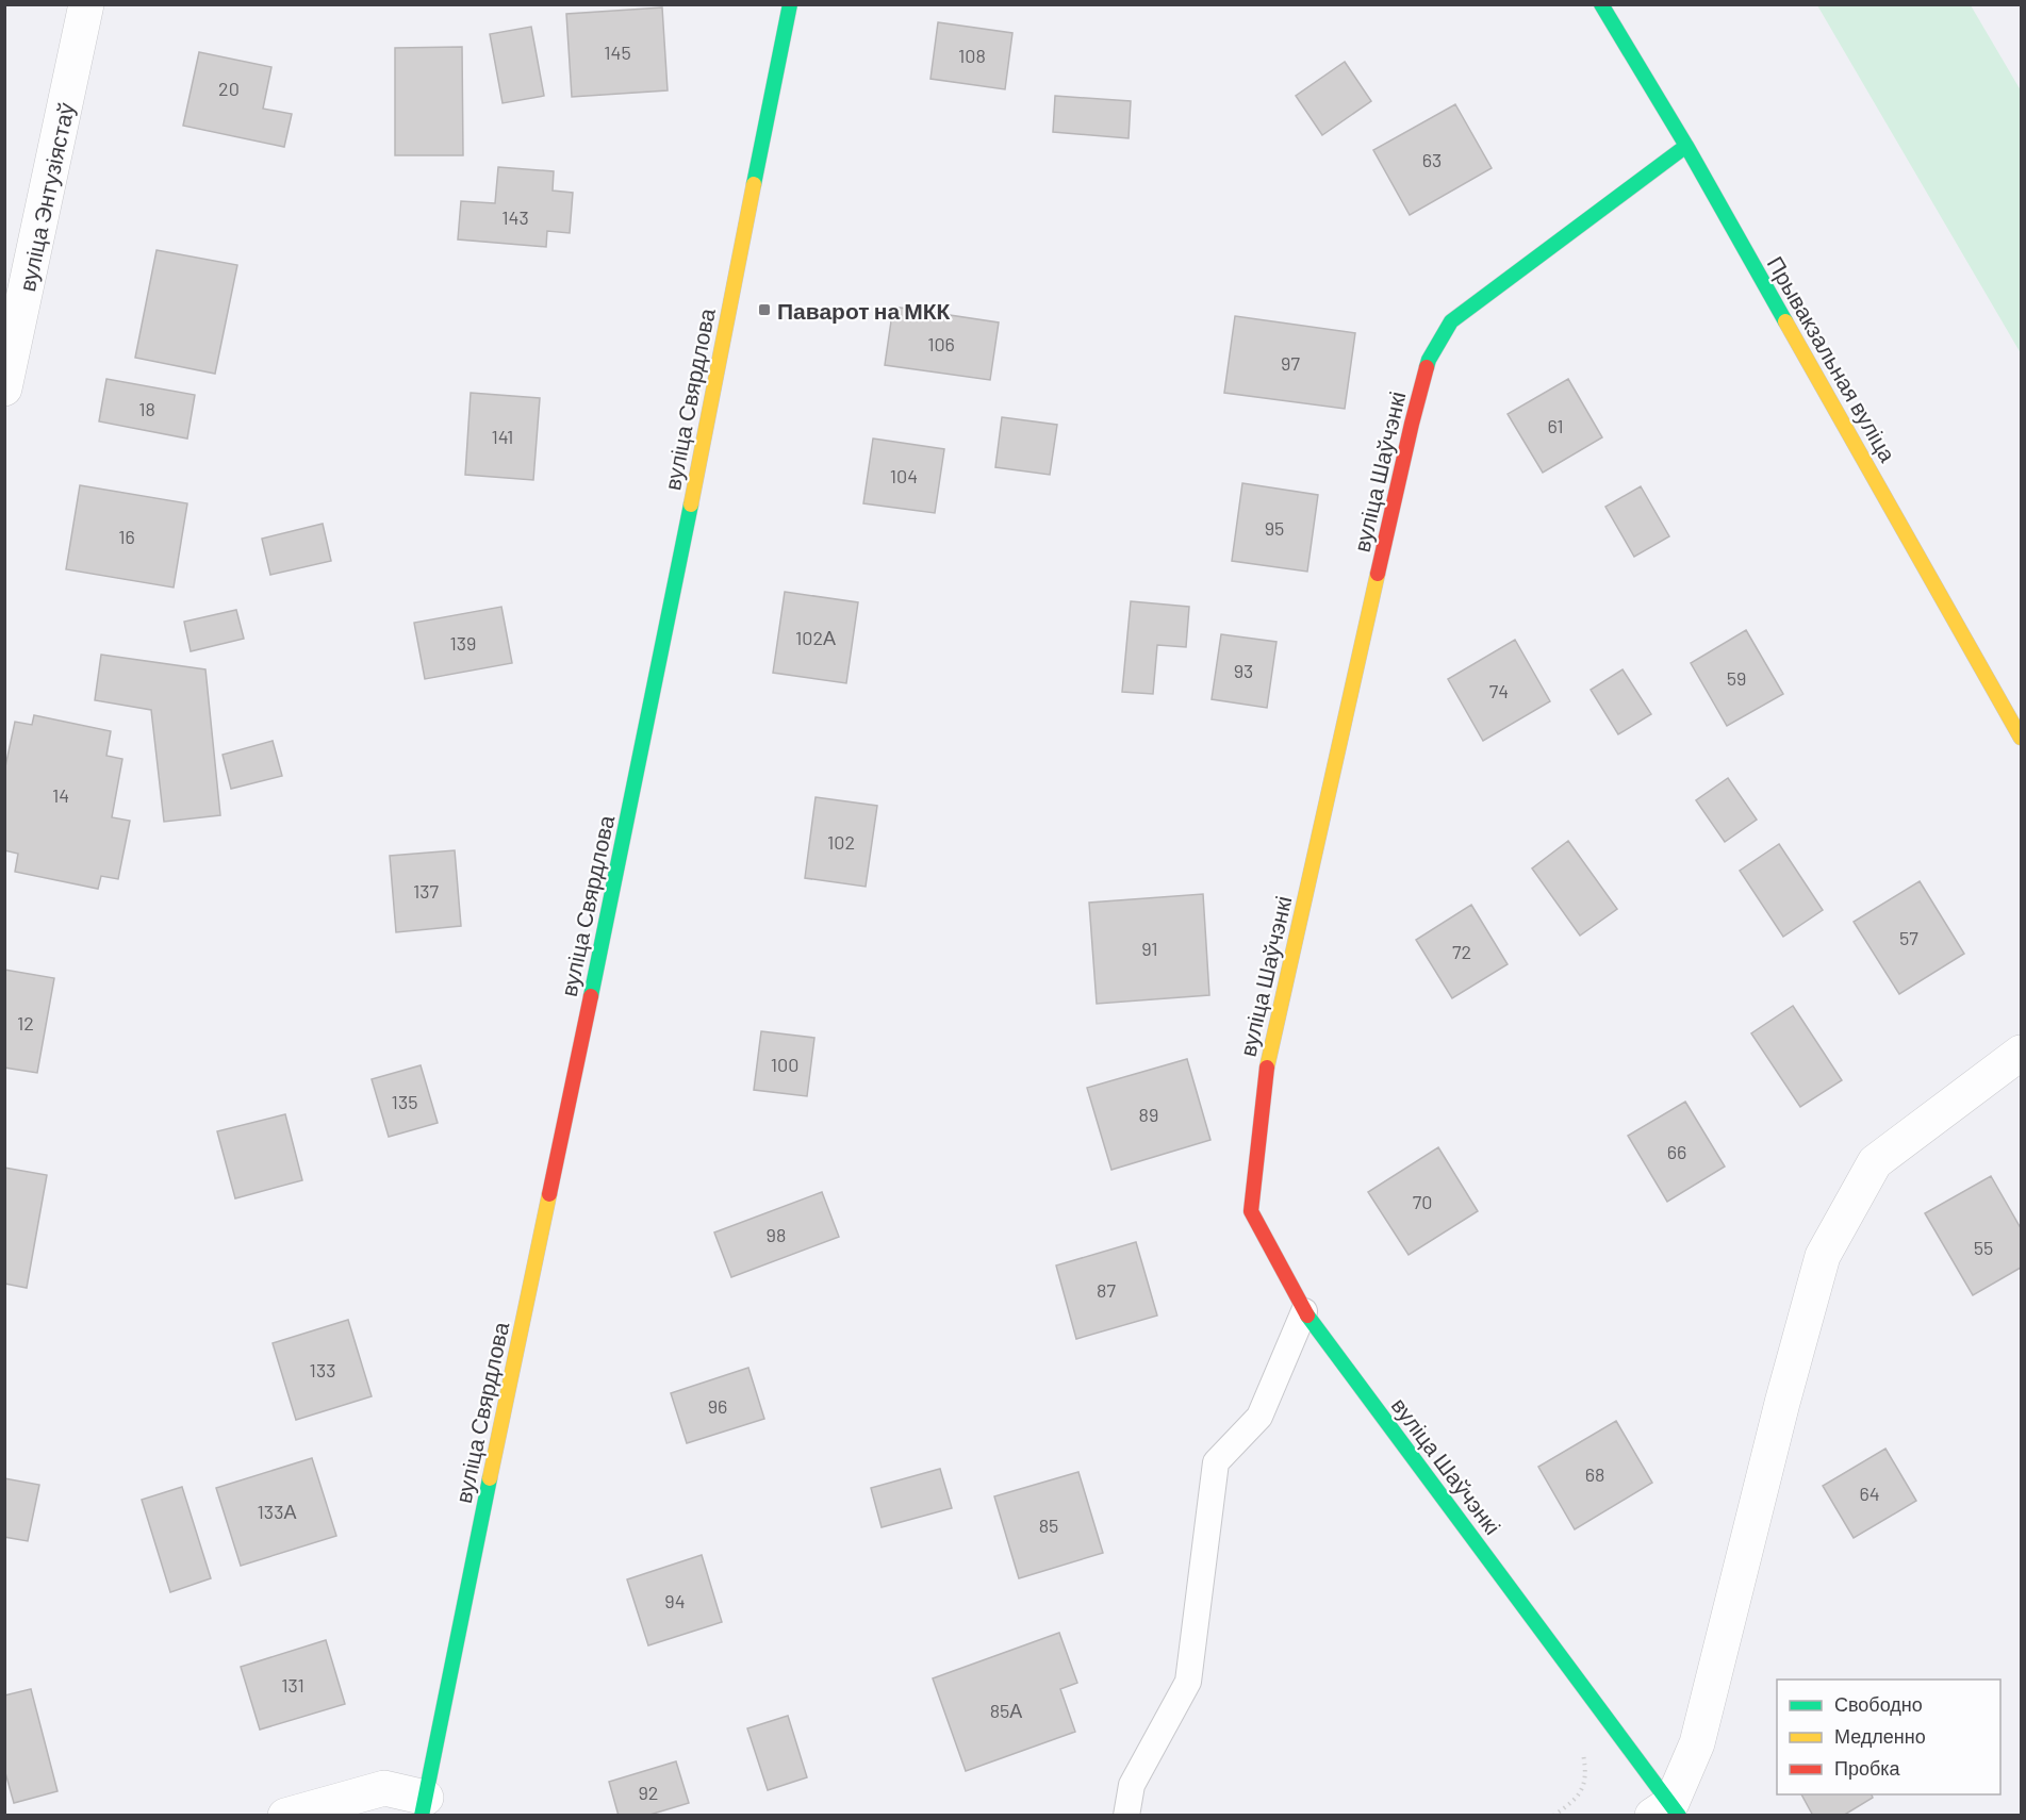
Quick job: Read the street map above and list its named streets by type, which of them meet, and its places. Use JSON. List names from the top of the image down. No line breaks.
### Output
{"streets":{"street":["вуліца Энтузіястаў","Прывакзальная вуліца","вуліца Свярдлова","вуліца Шаўчэнкі"]},"crossings":[["Прывакзальная вуліца","вуліца Шаўчэнкі"]],"places":{"transit":["Паварот на МКК"]},"house_numbers":["145","108","20","63","143","106","97","18","61","141","104","95","16","102А","139","93","59","74","14","102","137","57","91","72","12","100","135","89","66","70","98","55","87","133","96","68","64","133А","85","94","131","85А","92"],"legend":["Свободно","Медленно","Пробка"]}
